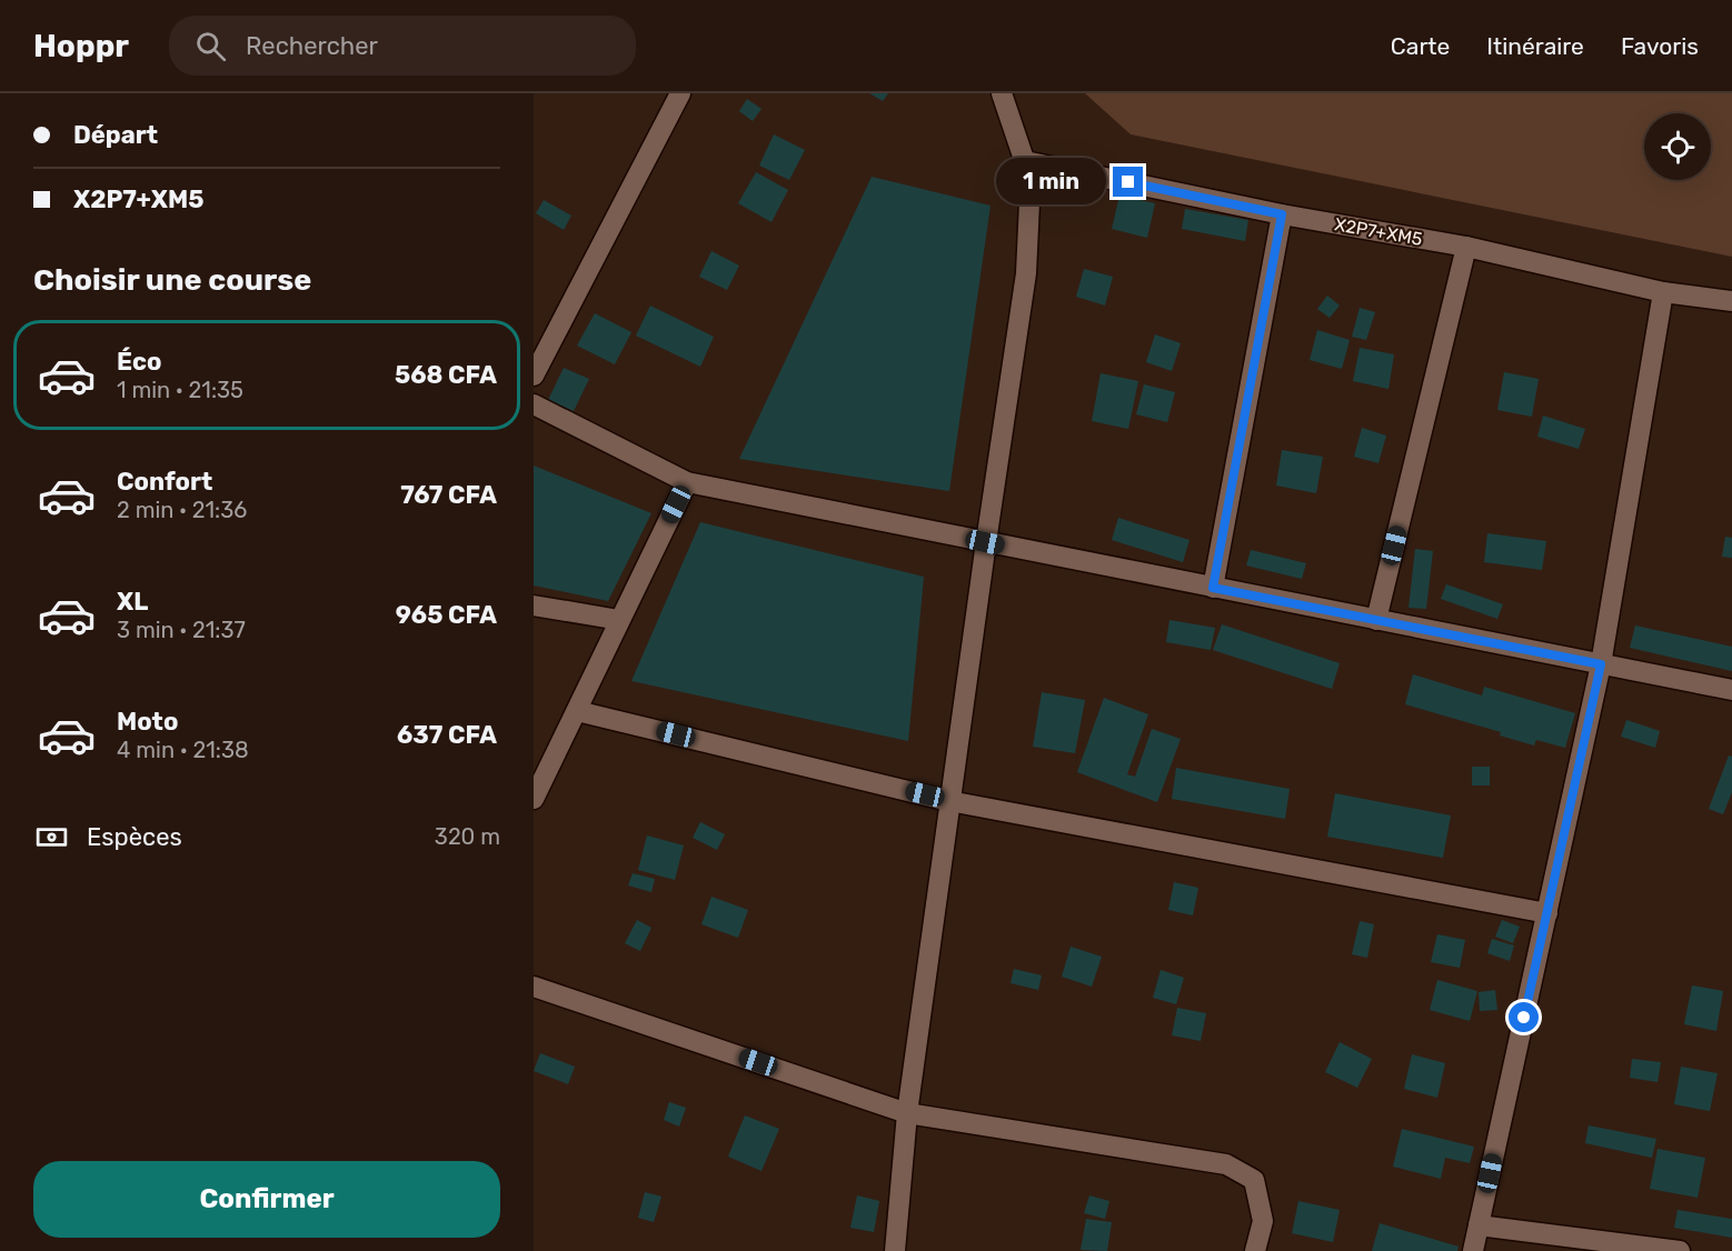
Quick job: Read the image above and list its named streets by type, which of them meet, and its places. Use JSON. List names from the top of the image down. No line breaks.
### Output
{"streets":{"street":["X2P7+XM5"]},"page":{"header":"Hoppr","search":"Rechercher","nav":["Carte","Itinéraire","Favoris"],"banner":["Départ","X2P7+XM5"],"bubble":"1 min","heading":"Choisir une course","list":[{"name":"Éco","note":"1 min · 21:35","value":"568 CFA"},{"name":"Confort","note":"2 min · 21:36","value":"767 CFA"},{"name":"XL","note":"3 min · 21:37","value":"965 CFA"},{"name":"Moto","note":"4 min · 21:38","value":"637 CFA"}],"pay":["Espèces","320 m"],"buttons":"Confirmer"}}
